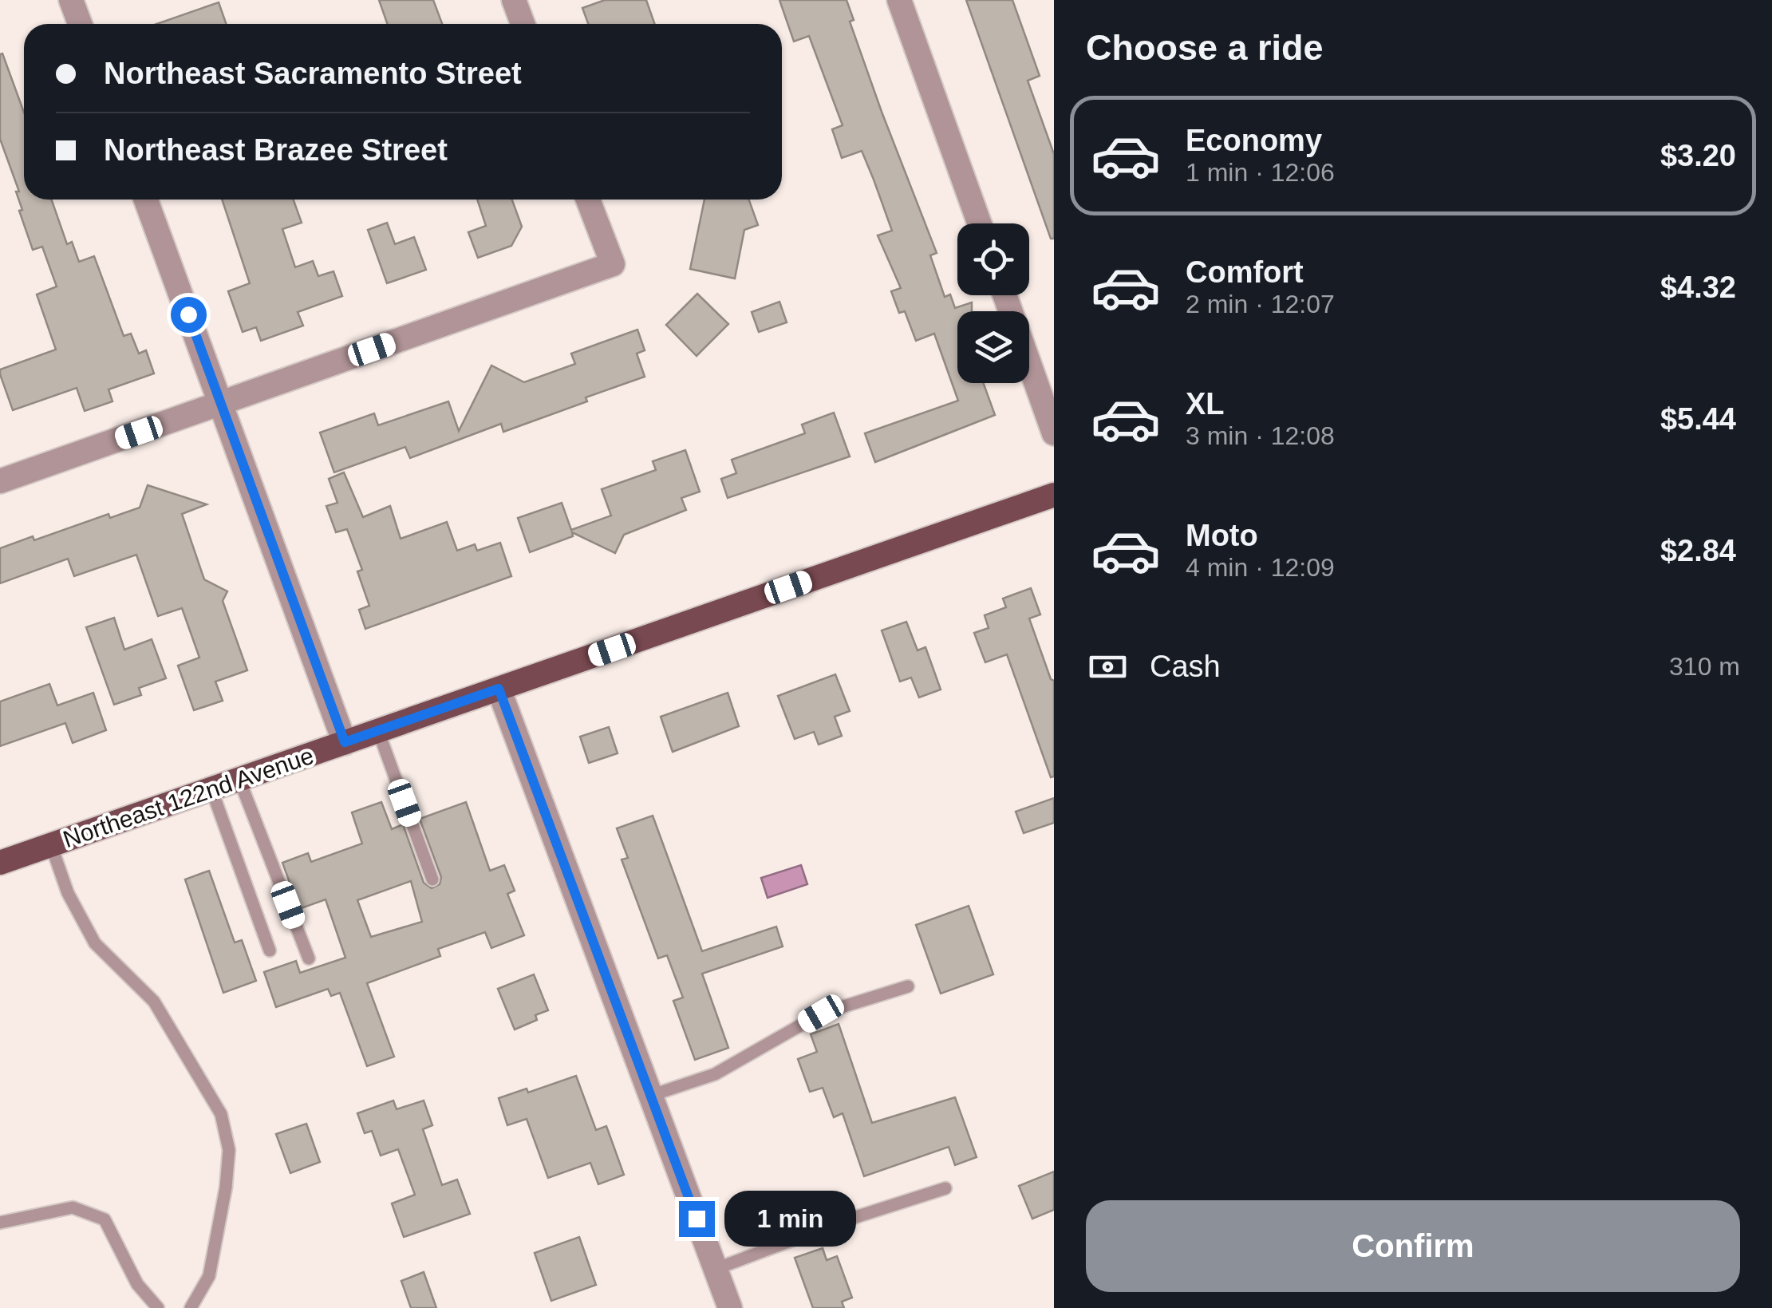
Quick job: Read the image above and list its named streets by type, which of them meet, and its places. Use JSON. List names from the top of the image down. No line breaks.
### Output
{"streets":{"main road":["Northeast 122nd Avenue"]},"page":{"heading":"Choose a ride","banner":["Northeast Sacramento Street","Northeast Brazee Street"],"list":[{"name":"Economy","note":"1 min · 12:06","value":"$3.20"},{"name":"Comfort","note":"2 min · 12:07","value":"$4.32"},{"name":"XL","note":"3 min · 12:08","value":"$5.44"},{"name":"Moto","note":"4 min · 12:09","value":"$2.84"}],"pay":["Cash","310 m"],"buttons":"Confirm","bubble":"1 min"}}
